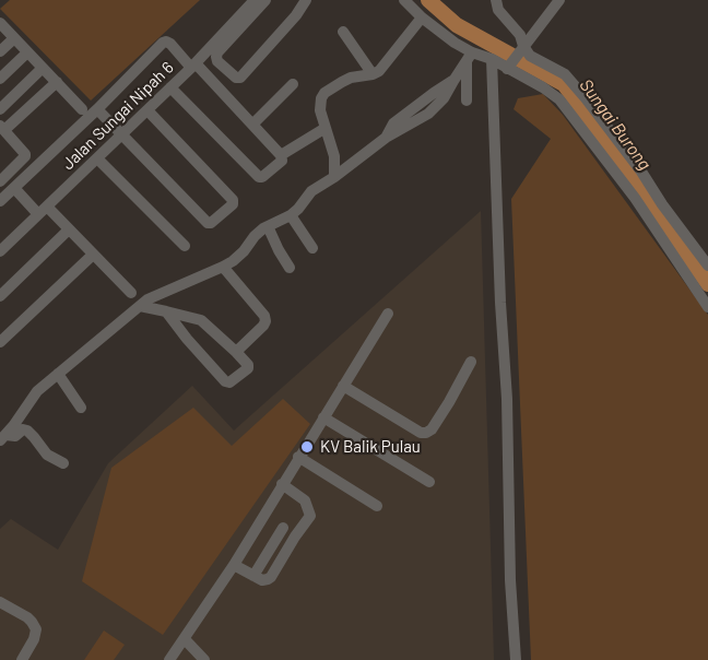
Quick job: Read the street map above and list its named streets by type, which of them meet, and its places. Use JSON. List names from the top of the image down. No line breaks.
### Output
{"streets":{"street":["Jalan Sungai Nipah 6"]},"water":["Sungai Burong"],"places":["KV Balik Pulau"]}
